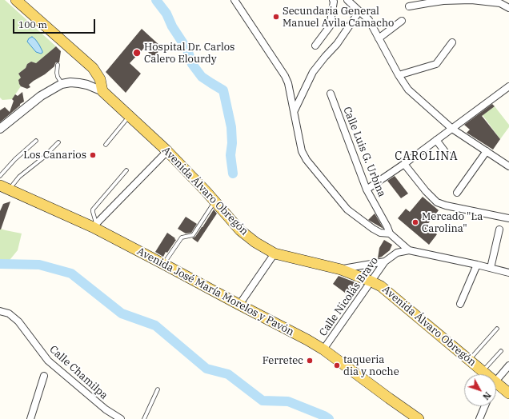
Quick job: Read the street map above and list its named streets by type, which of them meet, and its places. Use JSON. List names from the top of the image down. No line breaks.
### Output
{"streets":{"main road":["Avenida Álvaro Obregón","Avenida José María Morelos y Pavón"],"street":["Calle Luis G. Urbina","Calle Nicolás Bravo","Calle Chamilpa"]},"crossings":[["Avenida Álvaro Obregón","Calle Nicolás Bravo"],["Avenida José María Morelos y Pavón","Calle Nicolás Bravo"]],"districts":["CAROLINA"],"places":["Secundaria General Manuel Avila Camacho","Hospital Dr. Carlos Calero Elourdy","Los Canarios","Mercado \"La Carolina\"","Ferretec","taqueria dia y noche"],"scale_bar":"100 m","north":"bottom right"}
